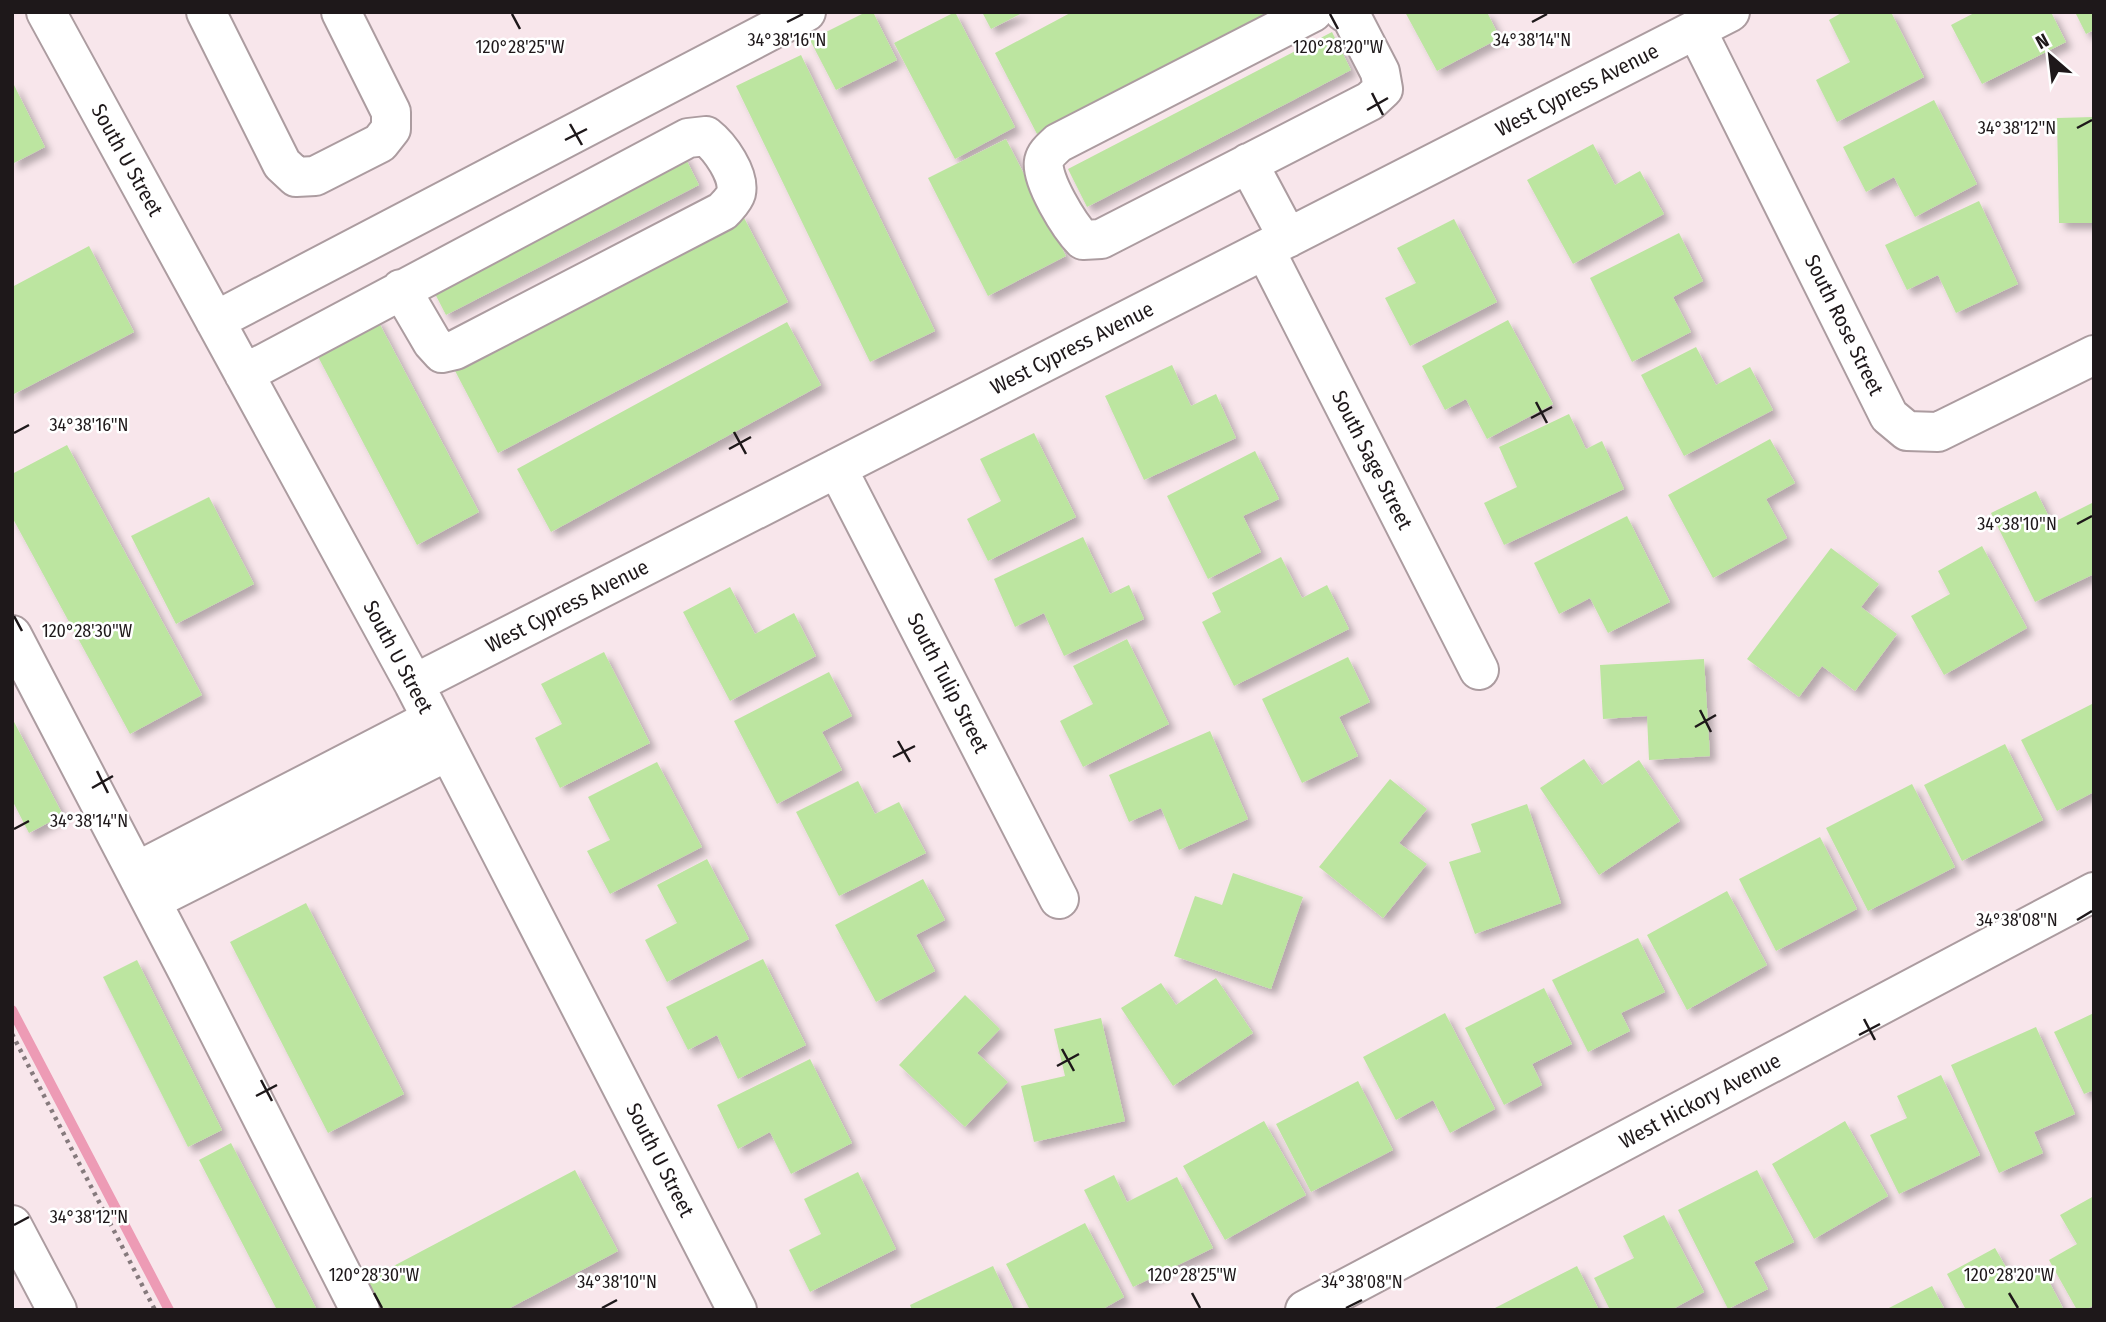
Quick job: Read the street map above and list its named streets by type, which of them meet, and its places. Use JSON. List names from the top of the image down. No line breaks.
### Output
{"streets":{"street":["West Cypress Avenue","South U Street","South Rose Street","South Sage Street","South Tulip Street","West Hickory Avenue"]},"crossings":[["West Cypress Avenue","South U Street"],["West Cypress Avenue","South Rose Street"],["West Cypress Avenue","South Sage Street"],["West Cypress Avenue","South Tulip Street"]],"north":"top left","coordinates":["34°38'16\"N","34°38'14\"N","120°28'25\"W","120°28'20\"W","34°38'12\"N","34°38'10\"N","120°28'30\"W","34°38'08\"N"]}
